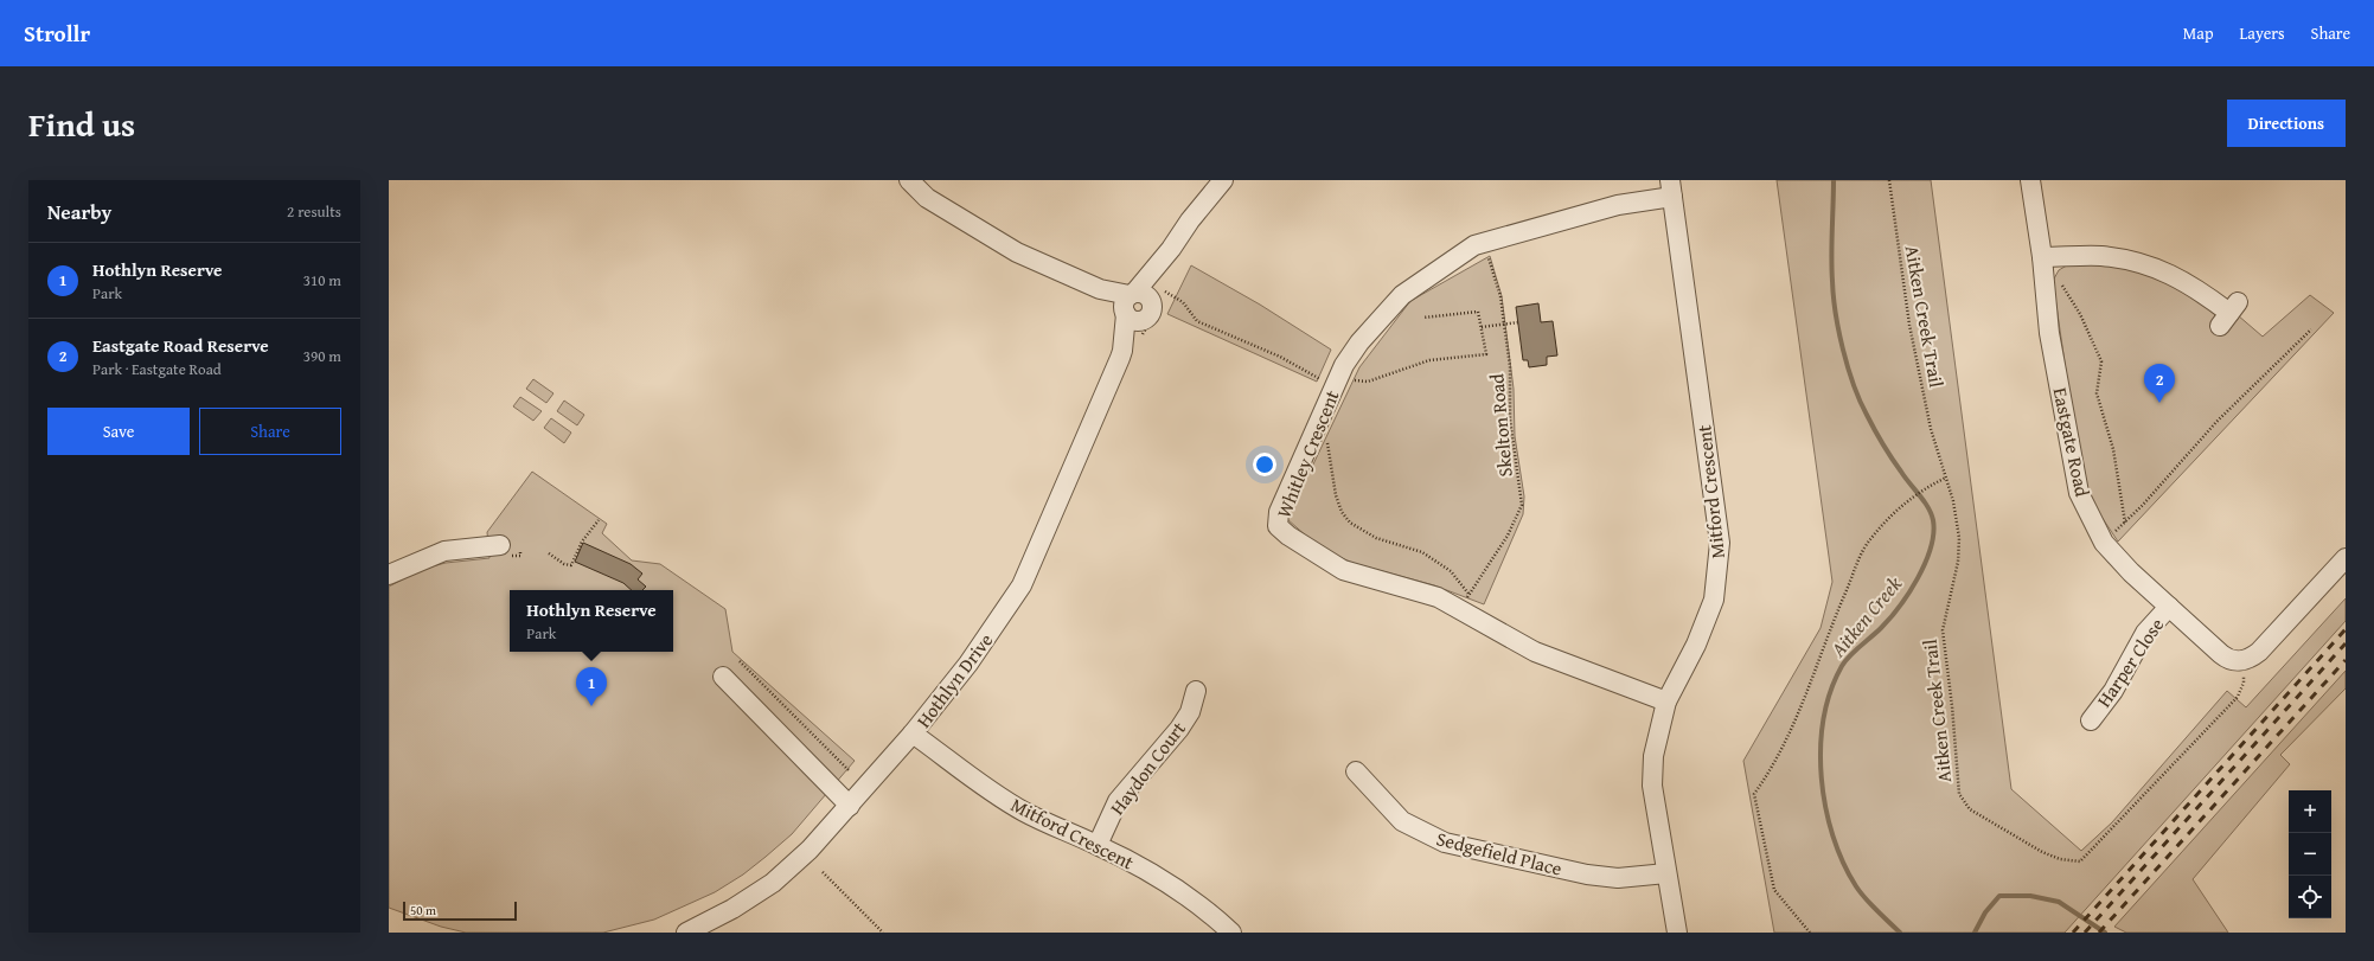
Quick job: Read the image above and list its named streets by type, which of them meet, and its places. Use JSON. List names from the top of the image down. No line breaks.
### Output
{"streets":{"street":["Eastgate Road","Whitley Crescent","Mitford Crescent","Harper Close","Hothlyn Drive","Haydon Court","Sedgefield Place"],"path":["Aitken Creek Trail","Skelton Road"]},"crossings":[["Aitken Creek Trail","Eastgate Road"],["Skelton Road","Whitley Crescent"],["Eastgate Road","Harper Close"],["Whitley Crescent","Mitford Crescent"],["Mitford Crescent","Hothlyn Drive"],["Mitford Crescent","Haydon Court"],["Mitford Crescent","Sedgefield Place"]],"water":["Aitken Creek"],"scale_bar":"50 m","page":{"header":"Strollr","nav":["Map","Layers","Share"],"title":"Find us","buttons":["Directions",["Save","Share"]],"heading":["Nearby","2 results"],"list":[{"mark":"1","name":"Hothlyn Reserve","note":"Park","value":"310 m"},{"mark":"2","name":"Eastgate Road Reserve","note":"Park · Eastgate Road","value":"390 m"}],"pins":["2","1"],"popup":["Hothlyn Reserve","Park"],"map_buttons":["+","−"],"scale":"50 m"}}
